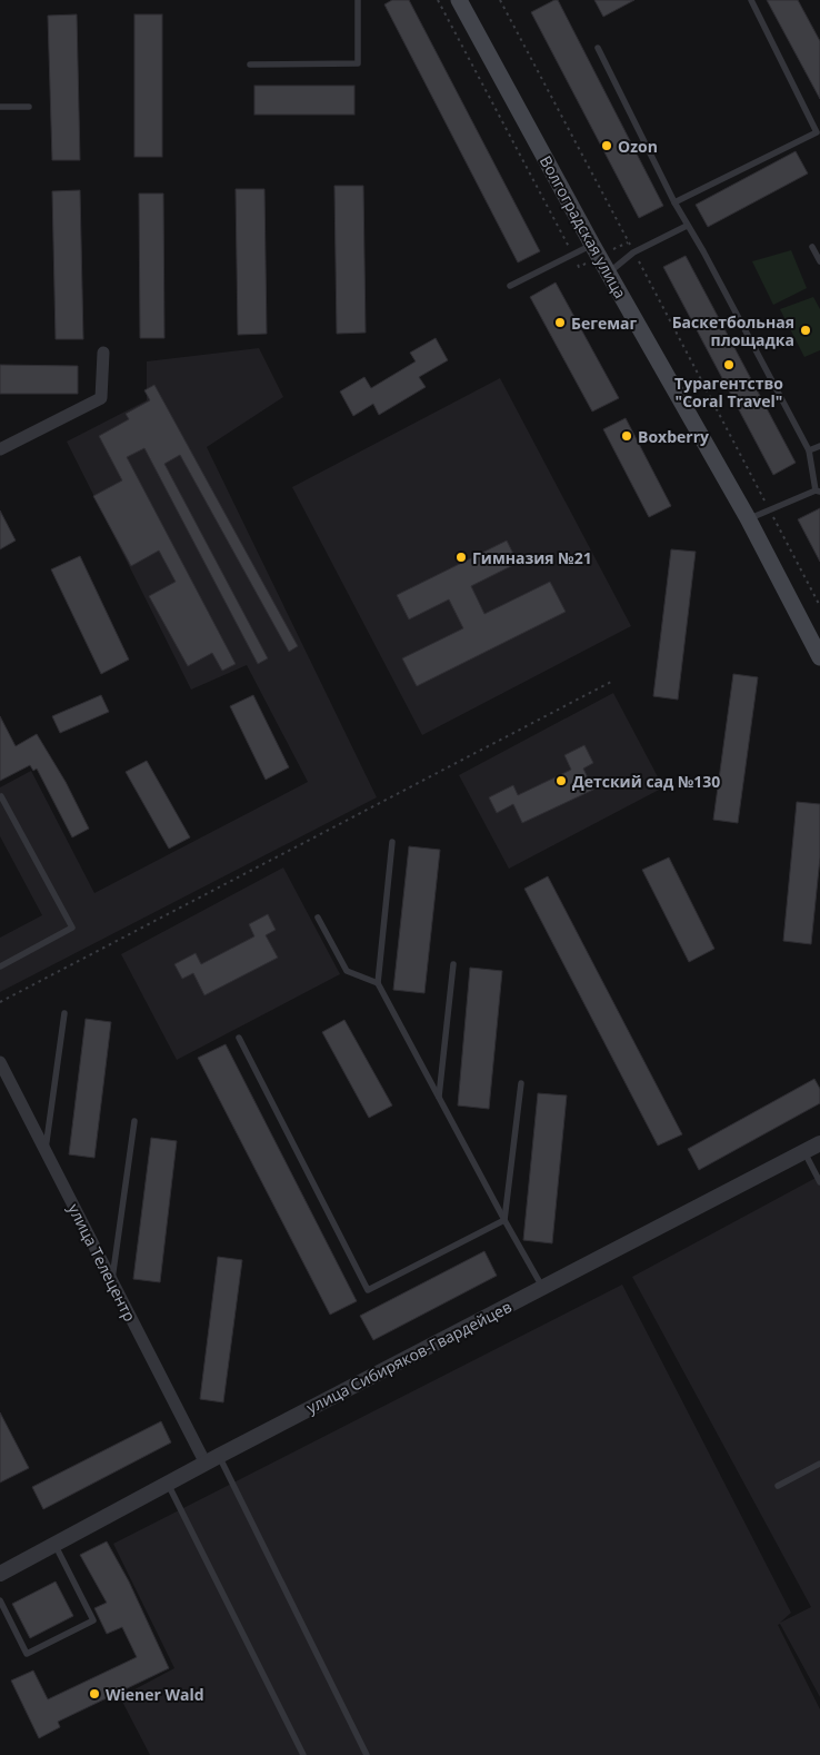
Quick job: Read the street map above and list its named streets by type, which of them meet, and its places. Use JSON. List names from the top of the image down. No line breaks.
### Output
{"streets":{"main road":["Волгоградская улица"],"street":["улица Телецентр","улица Сибиряков-Гвардейцев"]},"crossings":[["улица Телецентр","улица Сибиряков-Гвардейцев"]],"places":["Ozon","Бегемаг","Баскетбольная площадка","Турагентство \"Coral Travel\"","Boxberry","Гимназия №21","Детский сад №130","Wiener Wald"]}
